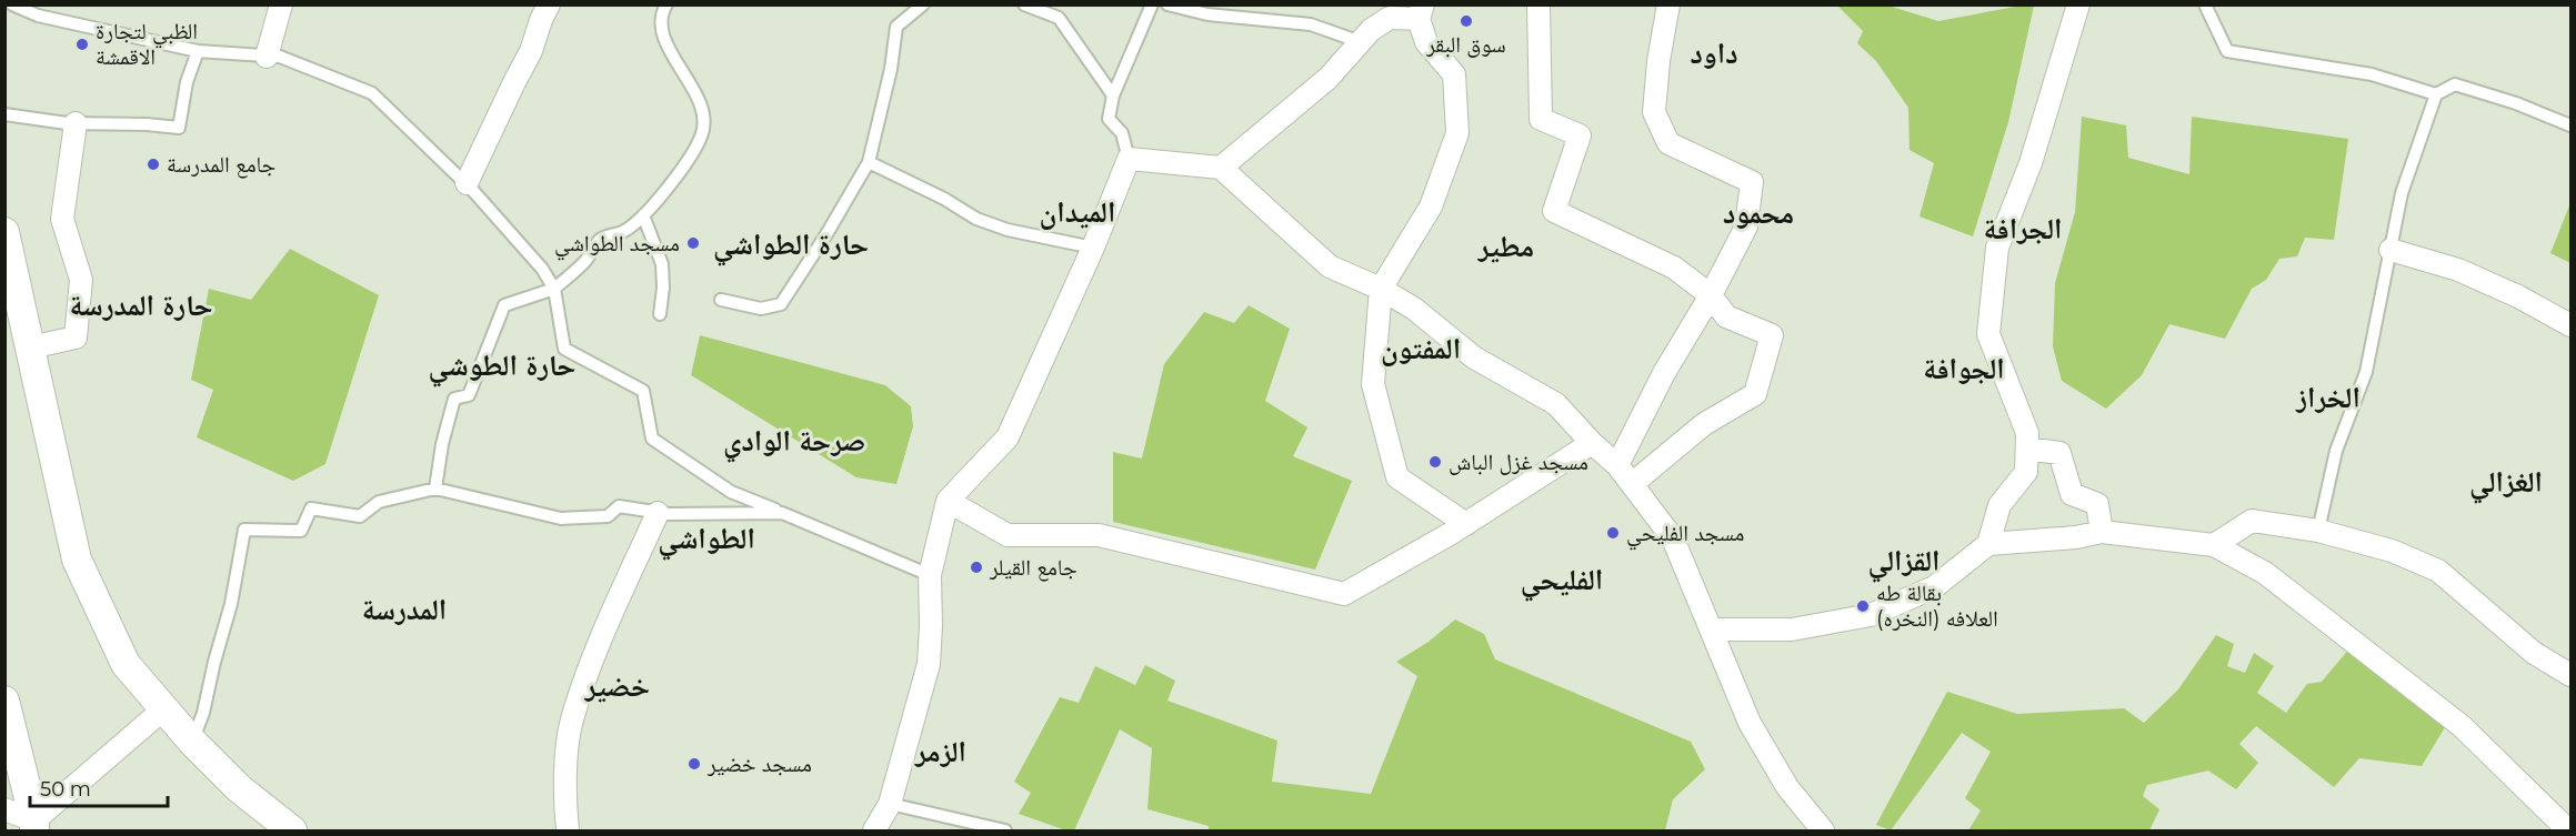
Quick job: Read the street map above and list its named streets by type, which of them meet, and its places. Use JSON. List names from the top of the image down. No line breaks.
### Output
{"districts":["داود","الميدان","محمود","الجرافة","حارة الطواشي","مطير","حارة المدرسة","المفتون","حارة الطوشي","الجوافة","الخراز","صرحة الوادي","الغزالي","الطواشي","القزالي","الفليحي","المدرسة","خضير","الزمر"],"places":["سوق البقر","الظبي لتجارة الاقمشة","جامع المدرسة","مسجد الطواشي","مسجد غزل الباش","مسجد الفليحي","جامع القيلر","بقالة طه العلافه (النخره)","مسجد خضير"],"scale_bar":"50 m"}
